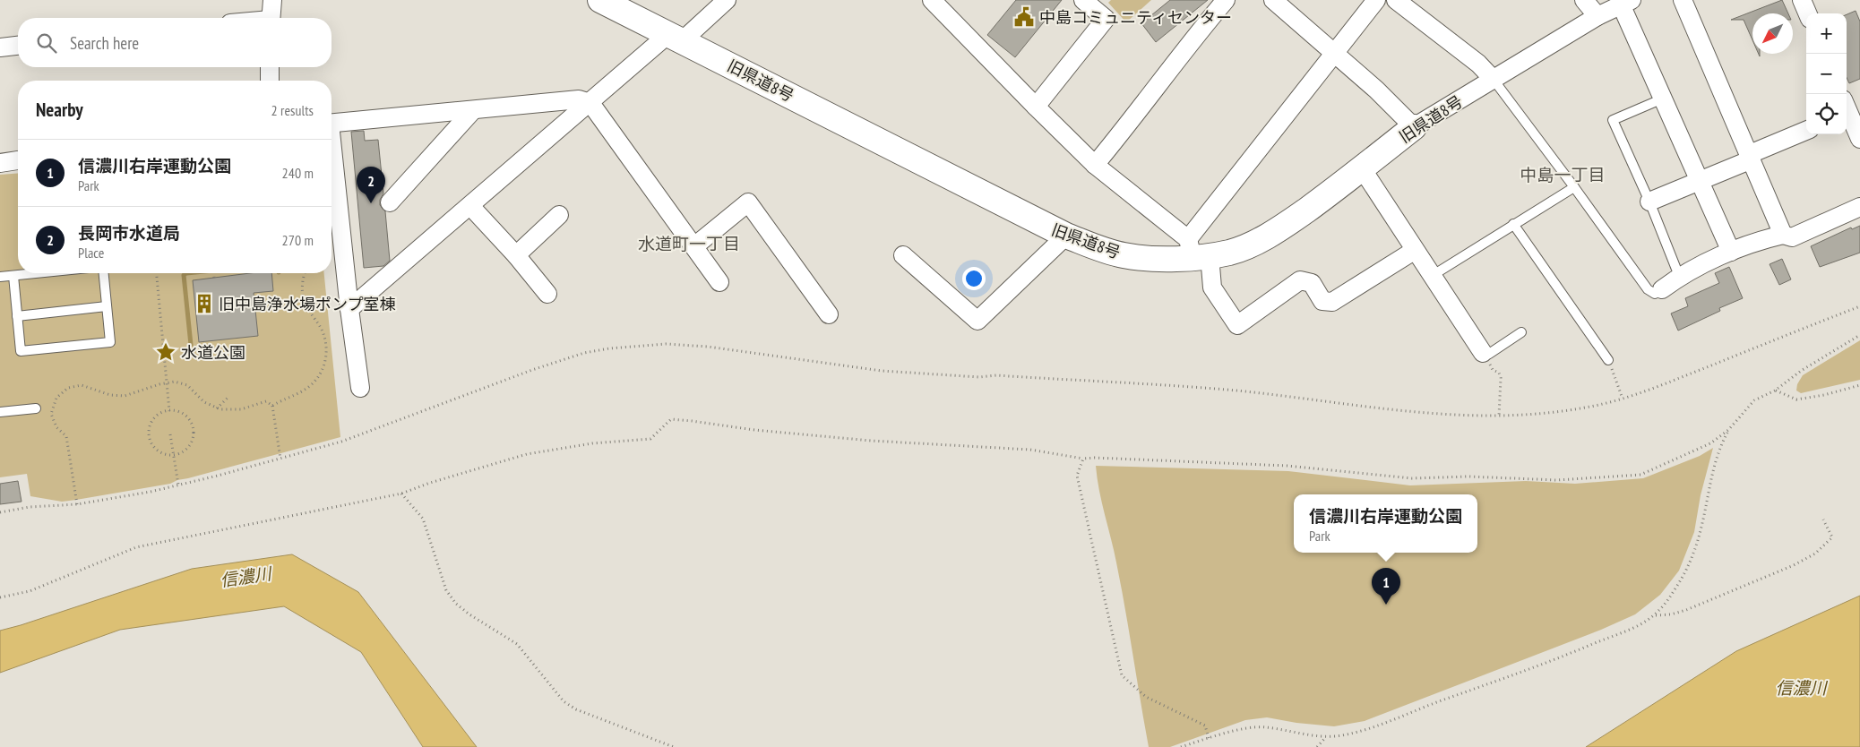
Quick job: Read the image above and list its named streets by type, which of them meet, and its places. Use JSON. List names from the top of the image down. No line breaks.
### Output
{"streets":{"street":["旧県道8号"]},"districts":["中島一丁目","水道町一丁目"],"water":["信濃川"],"places":{"public building":["中島コミュニティセンター"],"building":["旧中島浄水場ポンプ室棟"],"place":["水道公園"]},"north":"bottom left","page":{"map_buttons":["+","−"],"search":"Search here","heading":["Nearby","2 results"],"list":[{"mark":"1","name":"信濃川右岸運動公園","note":"Park","value":"240 m"},{"mark":"2","name":"長岡市水道局","note":"Place","value":"270 m"}],"pins":["2","1"],"popup":["信濃川右岸運動公園","Park"]}}
